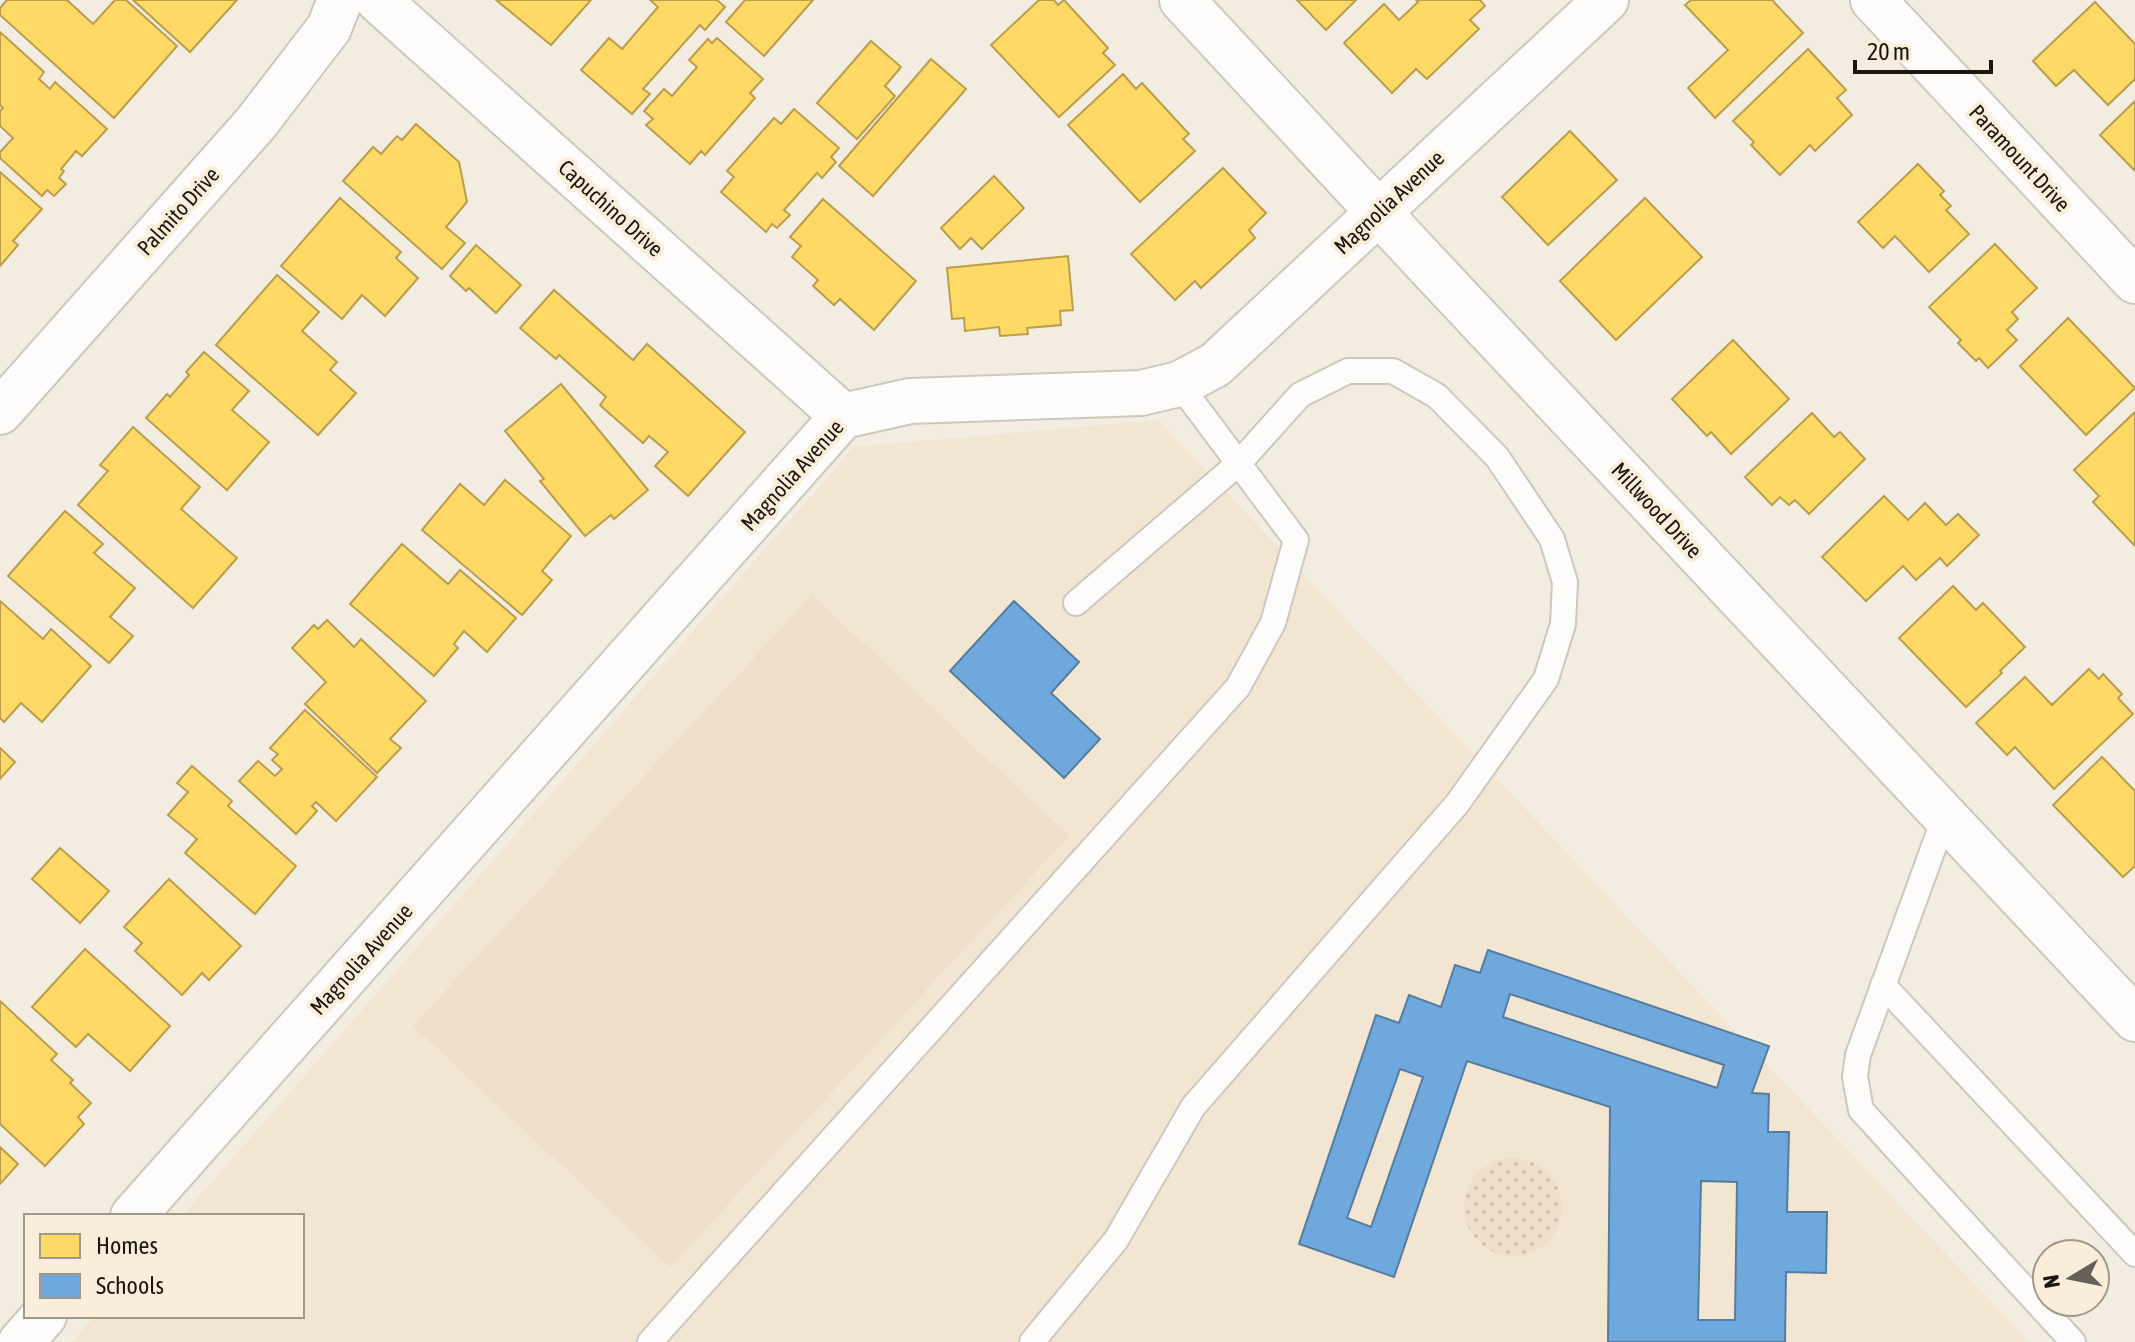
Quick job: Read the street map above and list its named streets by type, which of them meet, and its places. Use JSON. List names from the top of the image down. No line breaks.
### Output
{"streets":{"street":["Paramount Drive","Magnolia Avenue","Capuchino Drive","Palmito Drive","Millwood Drive"]},"crossings":[["Magnolia Avenue","Capuchino Drive"],["Magnolia Avenue","Millwood Drive"]],"legend":["Homes","Schools"],"scale_bar":"20 m","north":"left"}
